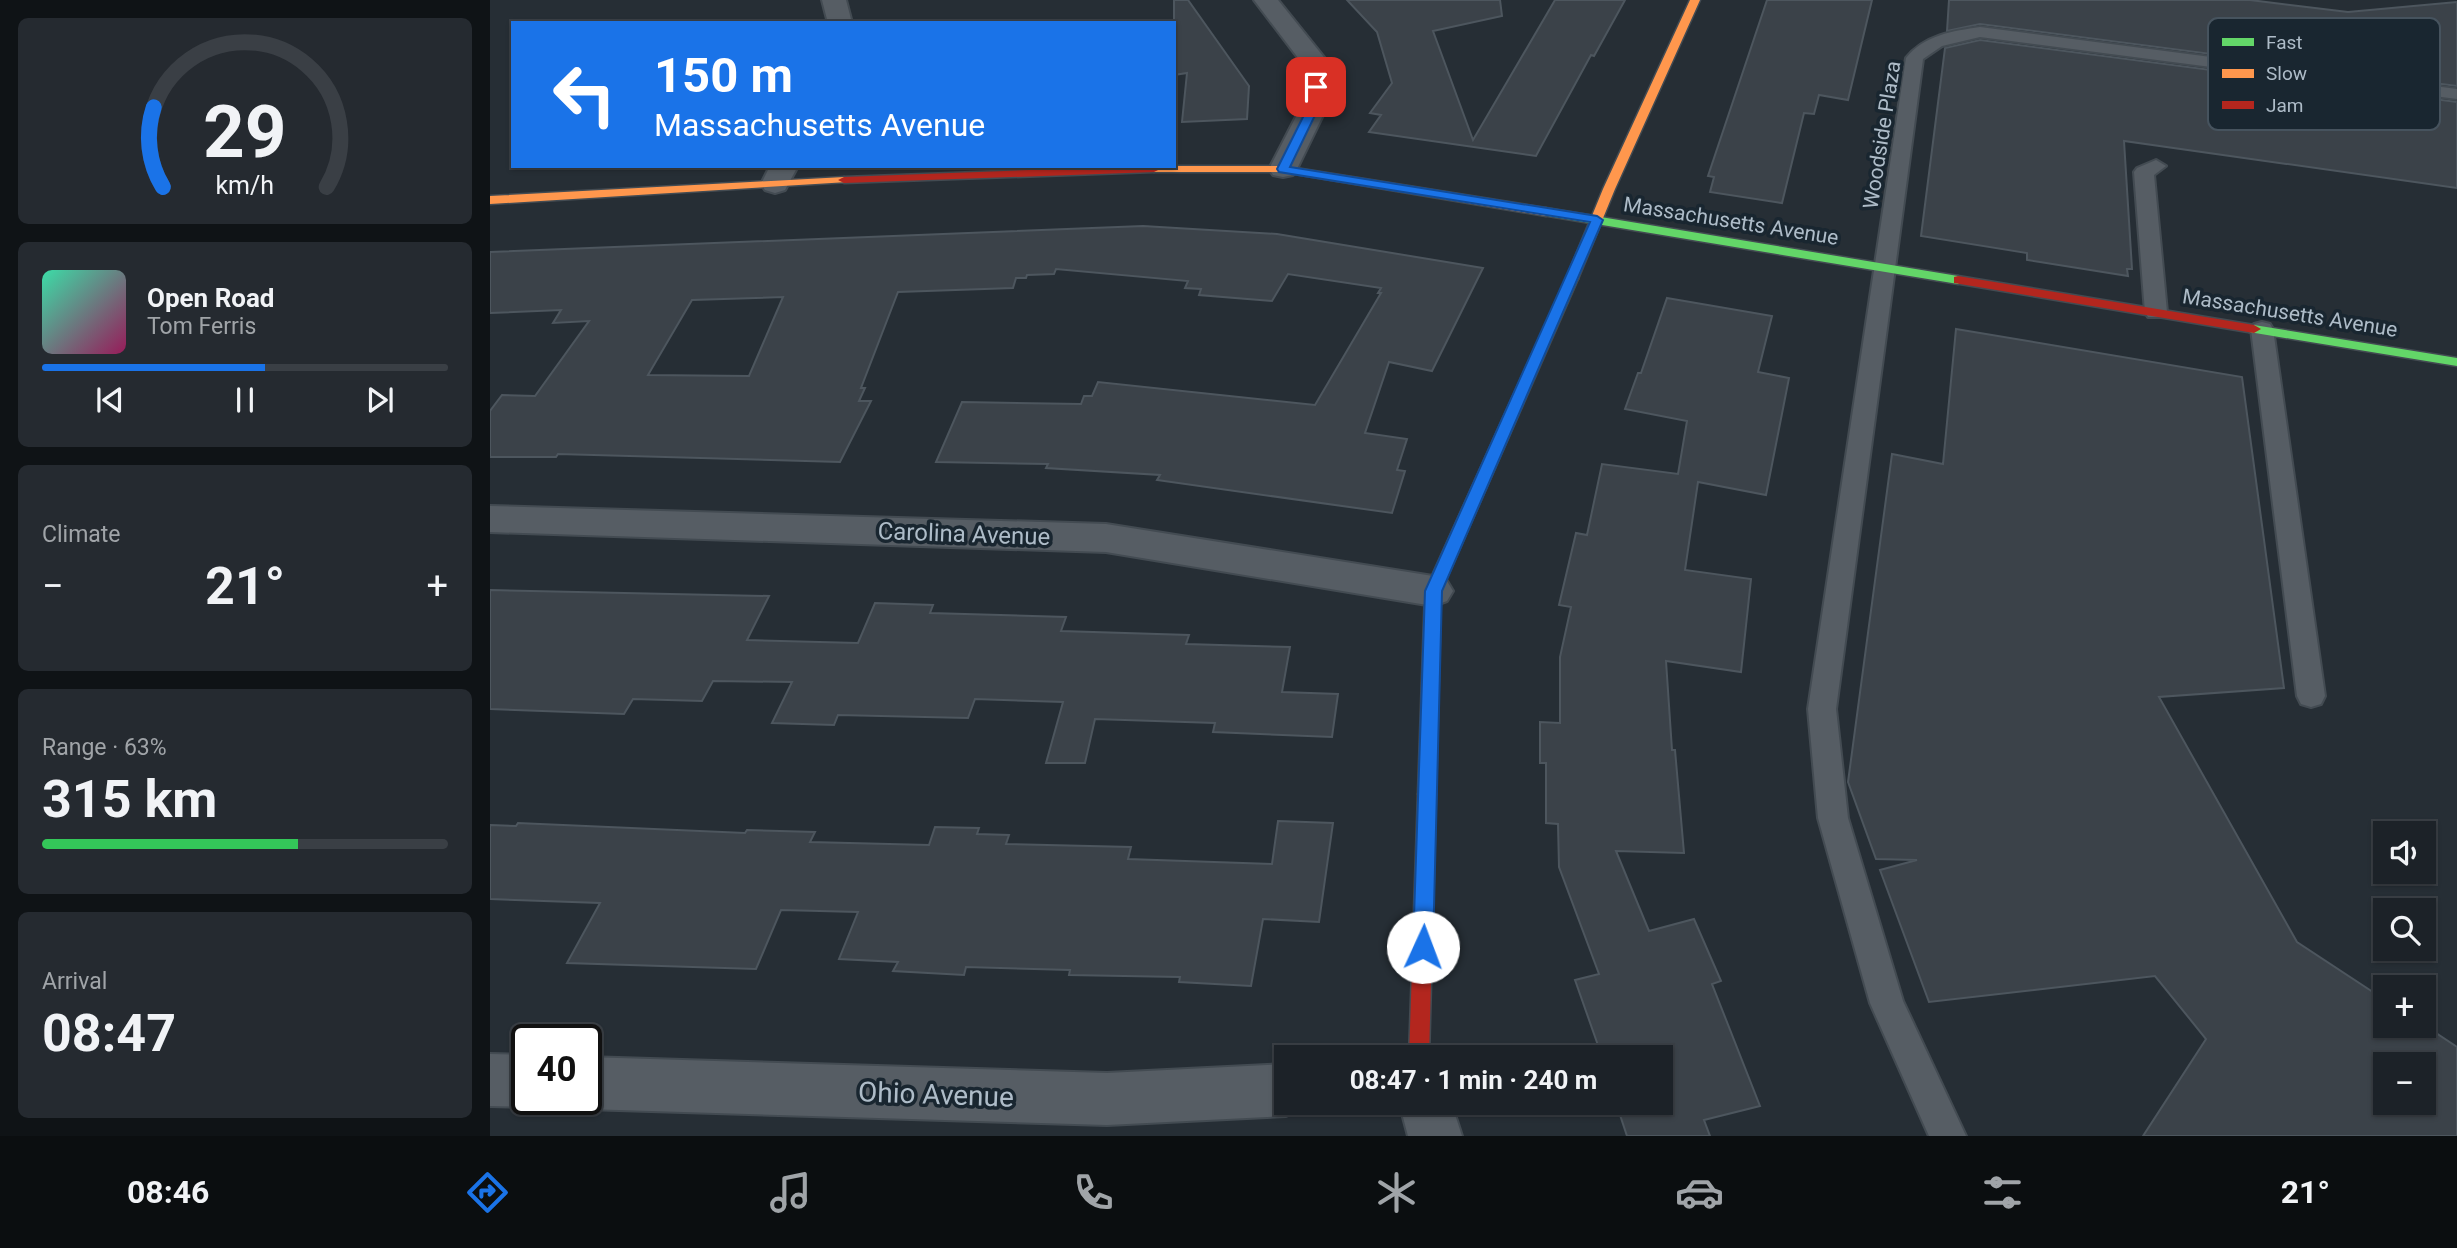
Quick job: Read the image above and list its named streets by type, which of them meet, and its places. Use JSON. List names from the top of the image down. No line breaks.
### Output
{"streets":{"street":["Massachusetts Avenue","Carolina Avenue","Ohio Avenue"],"lane":["Woodside Plaza"]},"crossings":[["Woodside Plaza","Massachusetts Avenue"]],"legend":["Fast","Slow","Jam"],"page":{"turn":["150 m","Massachusetts Avenue"],"song":["Open Road","Tom Ferris"],"tile":["Climate",["Range · 63%","315 km"],["Arrival","08:47"]],"heat":["−","21°","+"],"map_buttons":["+","−"],"limit":"40","trip":"08:47 · 1 min · 240 m","tabs":["08:46","21°"],"gauge":["29","km/h"]}}
